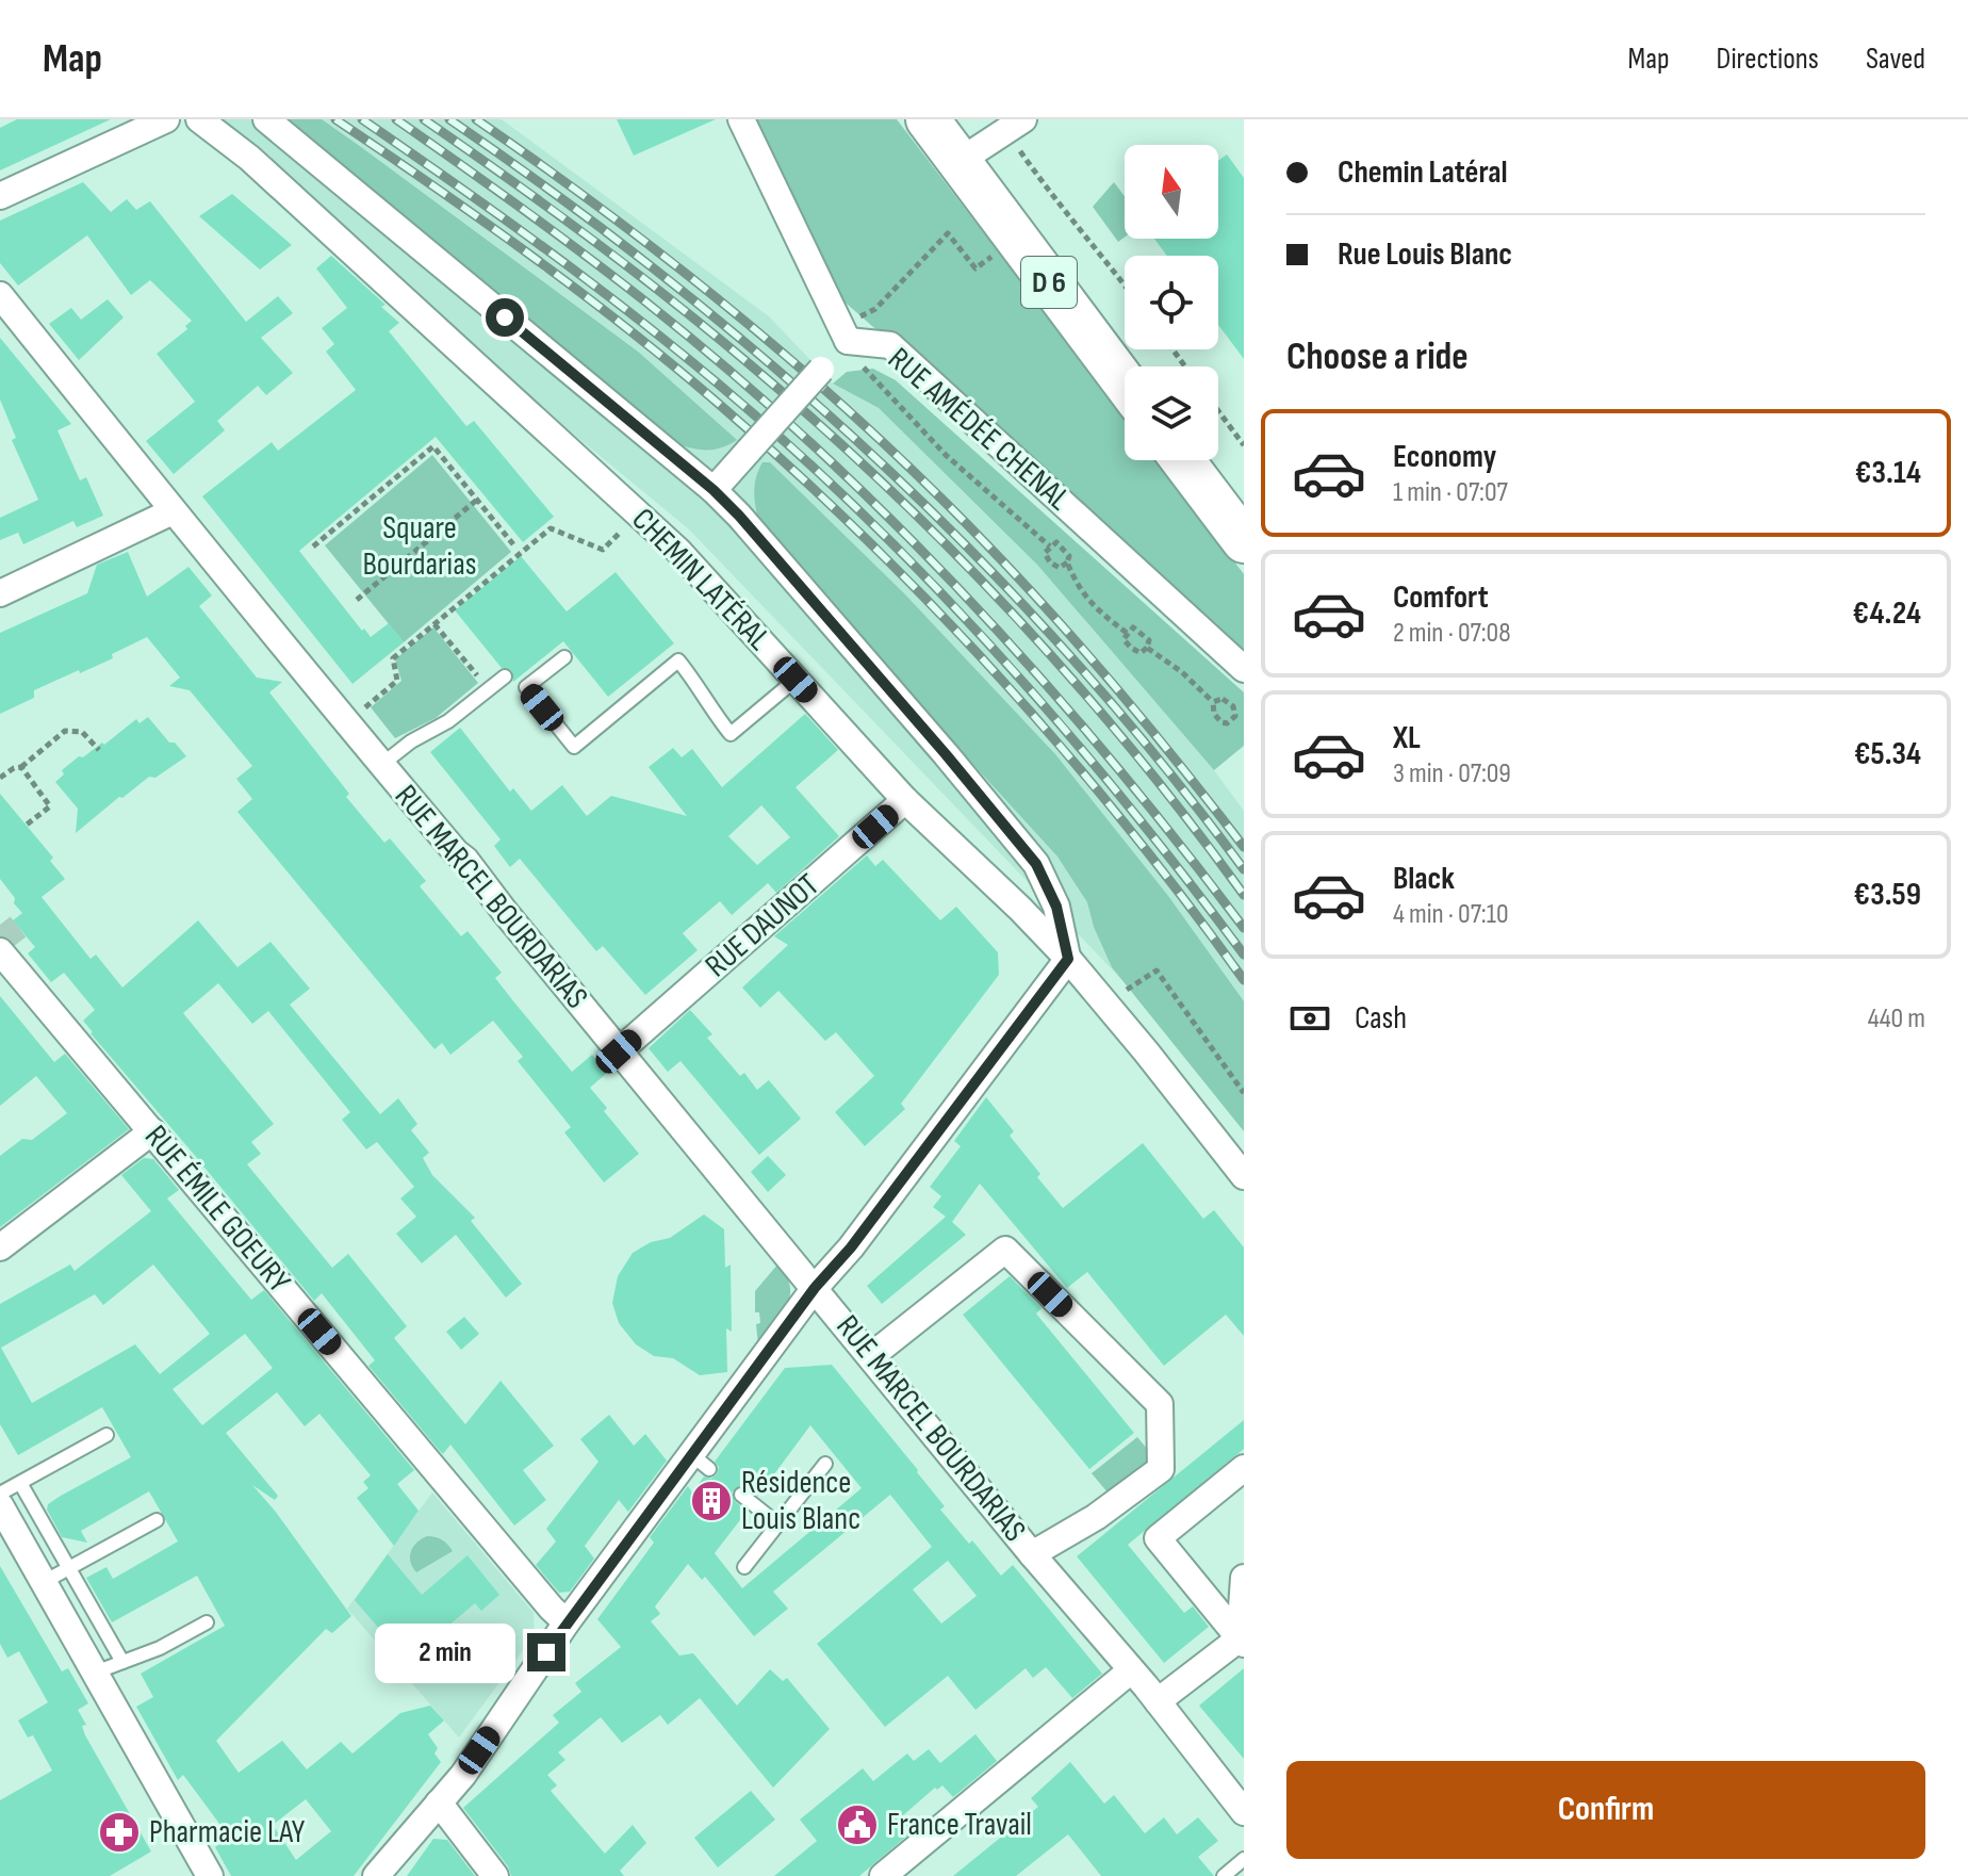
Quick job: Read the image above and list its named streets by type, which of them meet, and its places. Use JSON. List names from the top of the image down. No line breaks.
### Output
{"streets":{"main road":["D 6"],"street":["RUE AMÉDÉE CHENAL","CHEMIN LATÉRAL","RUE MARCEL BOURDARIAS","RUE DAUNOT","RUE ÉMILE GOEURY"]},"crossings":[["CHEMIN LATÉRAL","RUE DAUNOT"],["RUE MARCEL BOURDARIAS","RUE DAUNOT"]],"parks":["Square Bourdarias"],"places":{"building":["Résidence Louis Blanc"],"public building":["France Travail"],"pharmacy":["Pharmacie LAY"]},"north":"top","page":{"header":"Map","nav":["Map","Directions","Saved"],"banner":["Chemin Latéral","Rue Louis Blanc"],"heading":"Choose a ride","list":[{"name":"Economy","note":"1 min · 07:07","value":"€3.14"},{"name":"Comfort","note":"2 min · 07:08","value":"€4.24"},{"name":"XL","note":"3 min · 07:09","value":"€5.34"},{"name":"Black","note":"4 min · 07:10","value":"€3.59"}],"pay":["Cash","440 m"],"bubble":"2 min","buttons":"Confirm"}}
